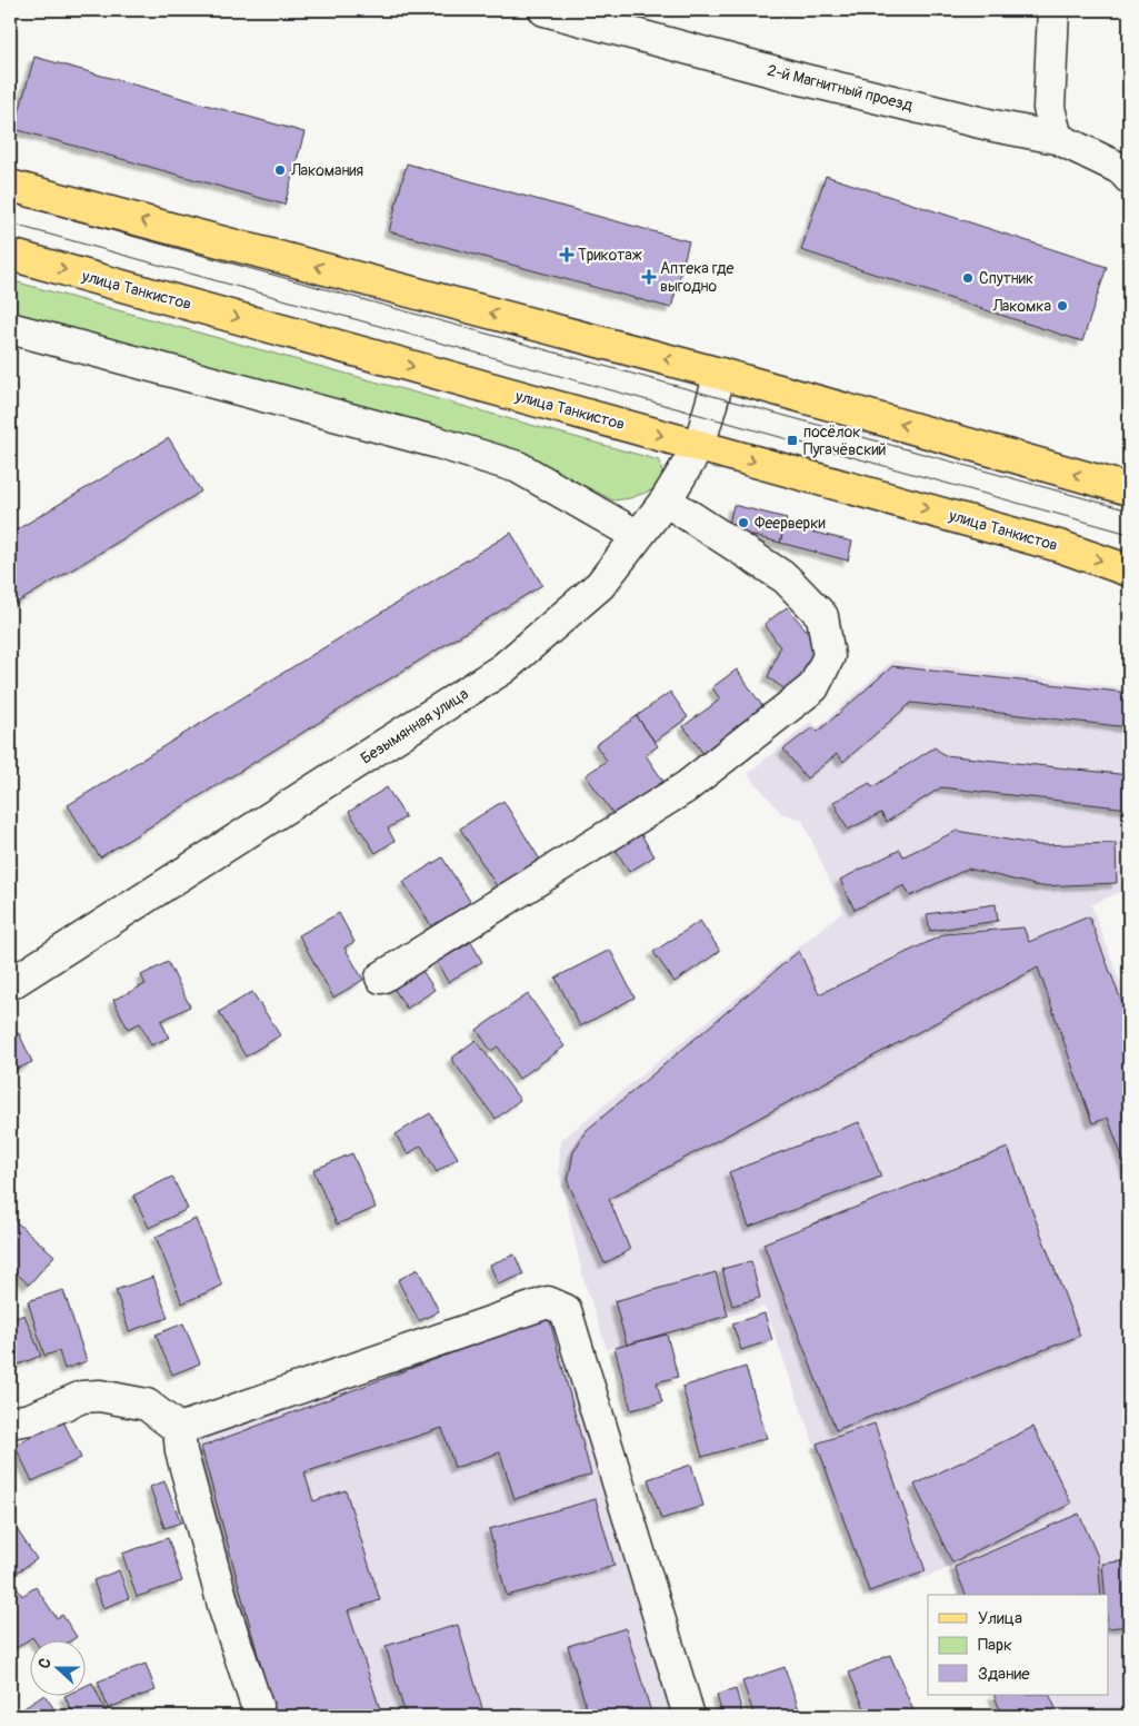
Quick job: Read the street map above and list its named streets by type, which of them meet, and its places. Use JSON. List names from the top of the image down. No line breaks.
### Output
{"streets":{"main road":["улица Танкистов"],"street":["2-й Магнитный проезд","Безымянная улица"]},"crossings":[["улица Танкистов","Безымянная улица"]],"places":{"other":["Лакомания","Спутник","Лакомка","Феерверки"],"health":["Трикотаж","Аптека где выгодно"],"transit":["посёлок Пугачёвский"]},"legend":["Улица","Парк","Здание"],"north":"left"}
